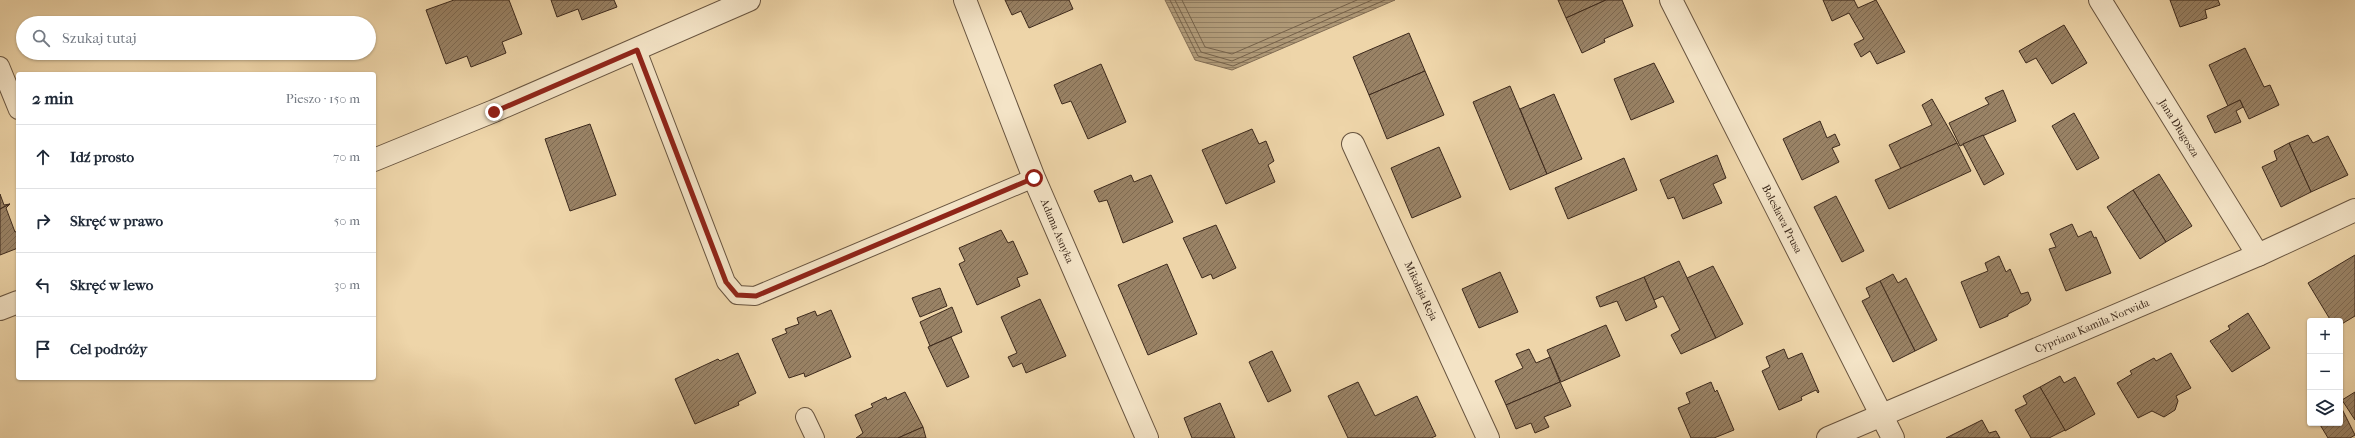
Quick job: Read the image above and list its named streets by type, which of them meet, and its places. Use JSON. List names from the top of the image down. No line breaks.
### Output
{"streets":{"street":["Jana Długosza","Bolesława Prusa","Adama Asnyka","Mikołaja Reja","Cypriana Kamila Norwida"]},"crossings":[["Jana Długosza","Cypriana Kamila Norwida"],["Bolesława Prusa","Cypriana Kamila Norwida"]],"page":{"search":"Szukaj tutaj","heading":["2 min","Pieszo · 150 m"],"list":[["Idź prosto","70 m"],["Skręć w prawo","50 m"],["Skręć w lewo","30 m"],"Cel podróży"],"map_buttons":["+","−"]}}
